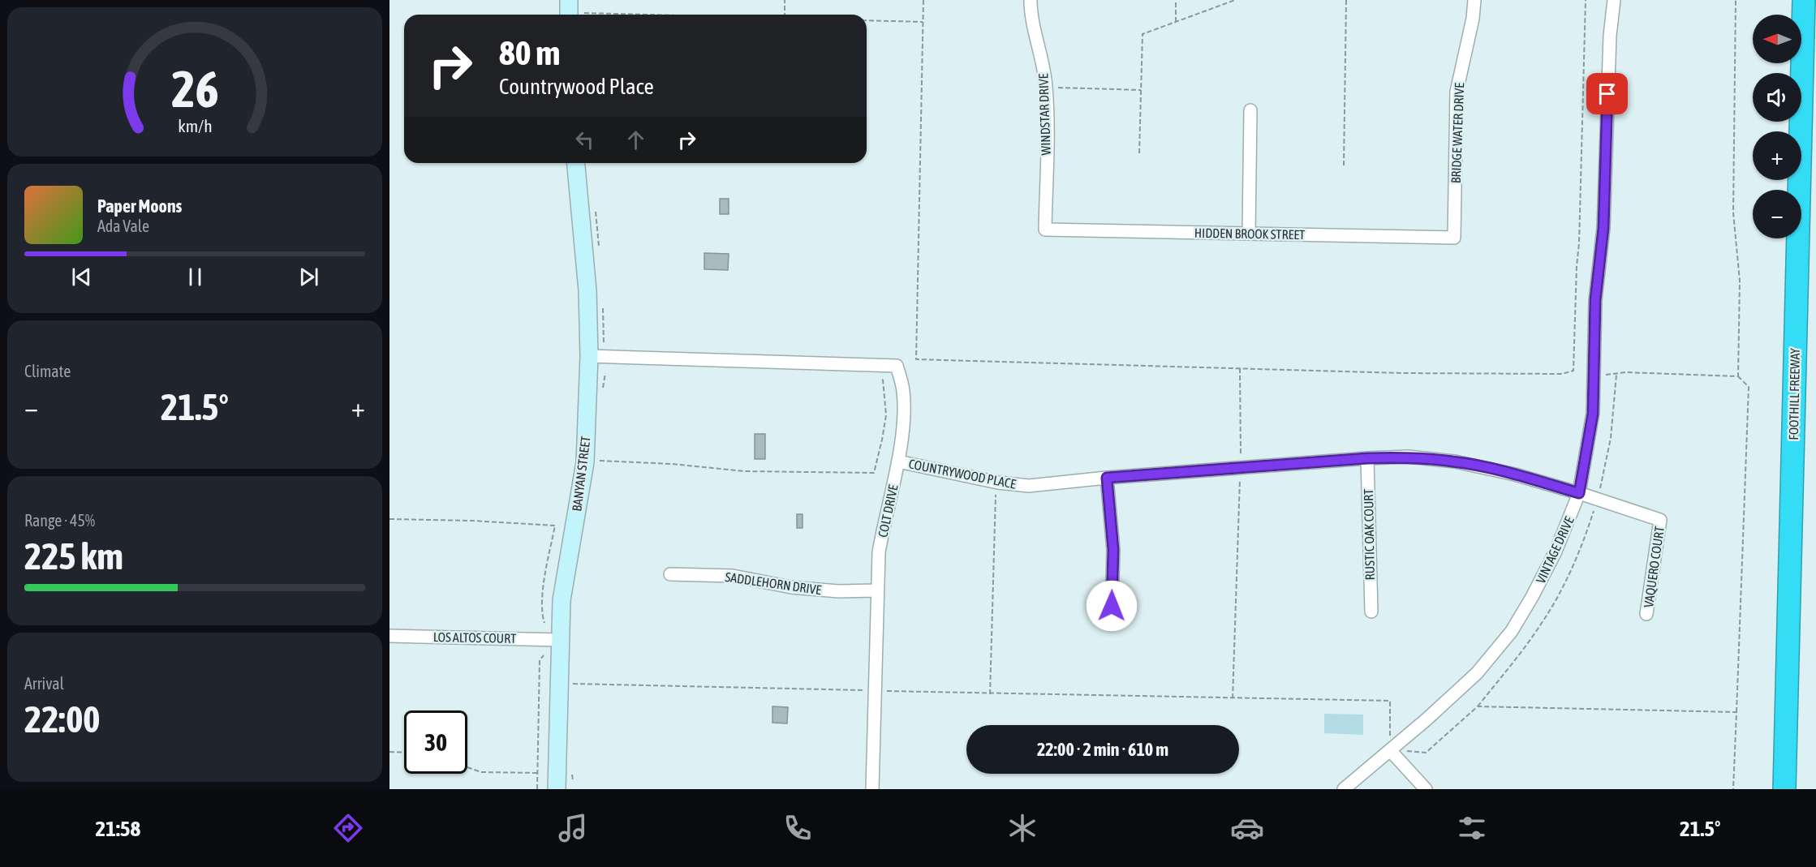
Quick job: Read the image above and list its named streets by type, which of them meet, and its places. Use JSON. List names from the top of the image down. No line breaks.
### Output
{"streets":{"highway":["FOOTHILL FREEWAY"],"street":["WINDSTAR DRIVE","BRIDGE WATER DRIVE","HIDDEN BROOK STREET","BANYAN STREET","COUNTRYWOOD PLACE","COLT DRIVE","RUSTIC OAK COURT","VINTAGE DRIVE","VAQUERO COURT","SADDLEHORN DRIVE","LOS ALTOS COURT"]},"crossings":[["WINDSTAR DRIVE","HIDDEN BROOK STREET"],["BRIDGE WATER DRIVE","HIDDEN BROOK STREET"],["BANYAN STREET","LOS ALTOS COURT"],["COUNTRYWOOD PLACE","COLT DRIVE"],["COUNTRYWOOD PLACE","RUSTIC OAK COURT"],["COUNTRYWOOD PLACE","VINTAGE DRIVE"],["COUNTRYWOOD PLACE","VAQUERO COURT"],["COLT DRIVE","SADDLEHORN DRIVE"]],"north":"left","page":{"map_buttons":["+","−"],"turn":["80 m","Countrywood Place"],"song":["Paper Moons","Ada Vale"],"tile":["Climate",["Range · 45%","225 km"],["Arrival","22:00"]],"heat":["−","21.5°","+"],"limit":"30","trip":"22:00 · 2 min · 610 m","tabs":["21:58","21.5°"],"gauge":["26","km/h"]}}
